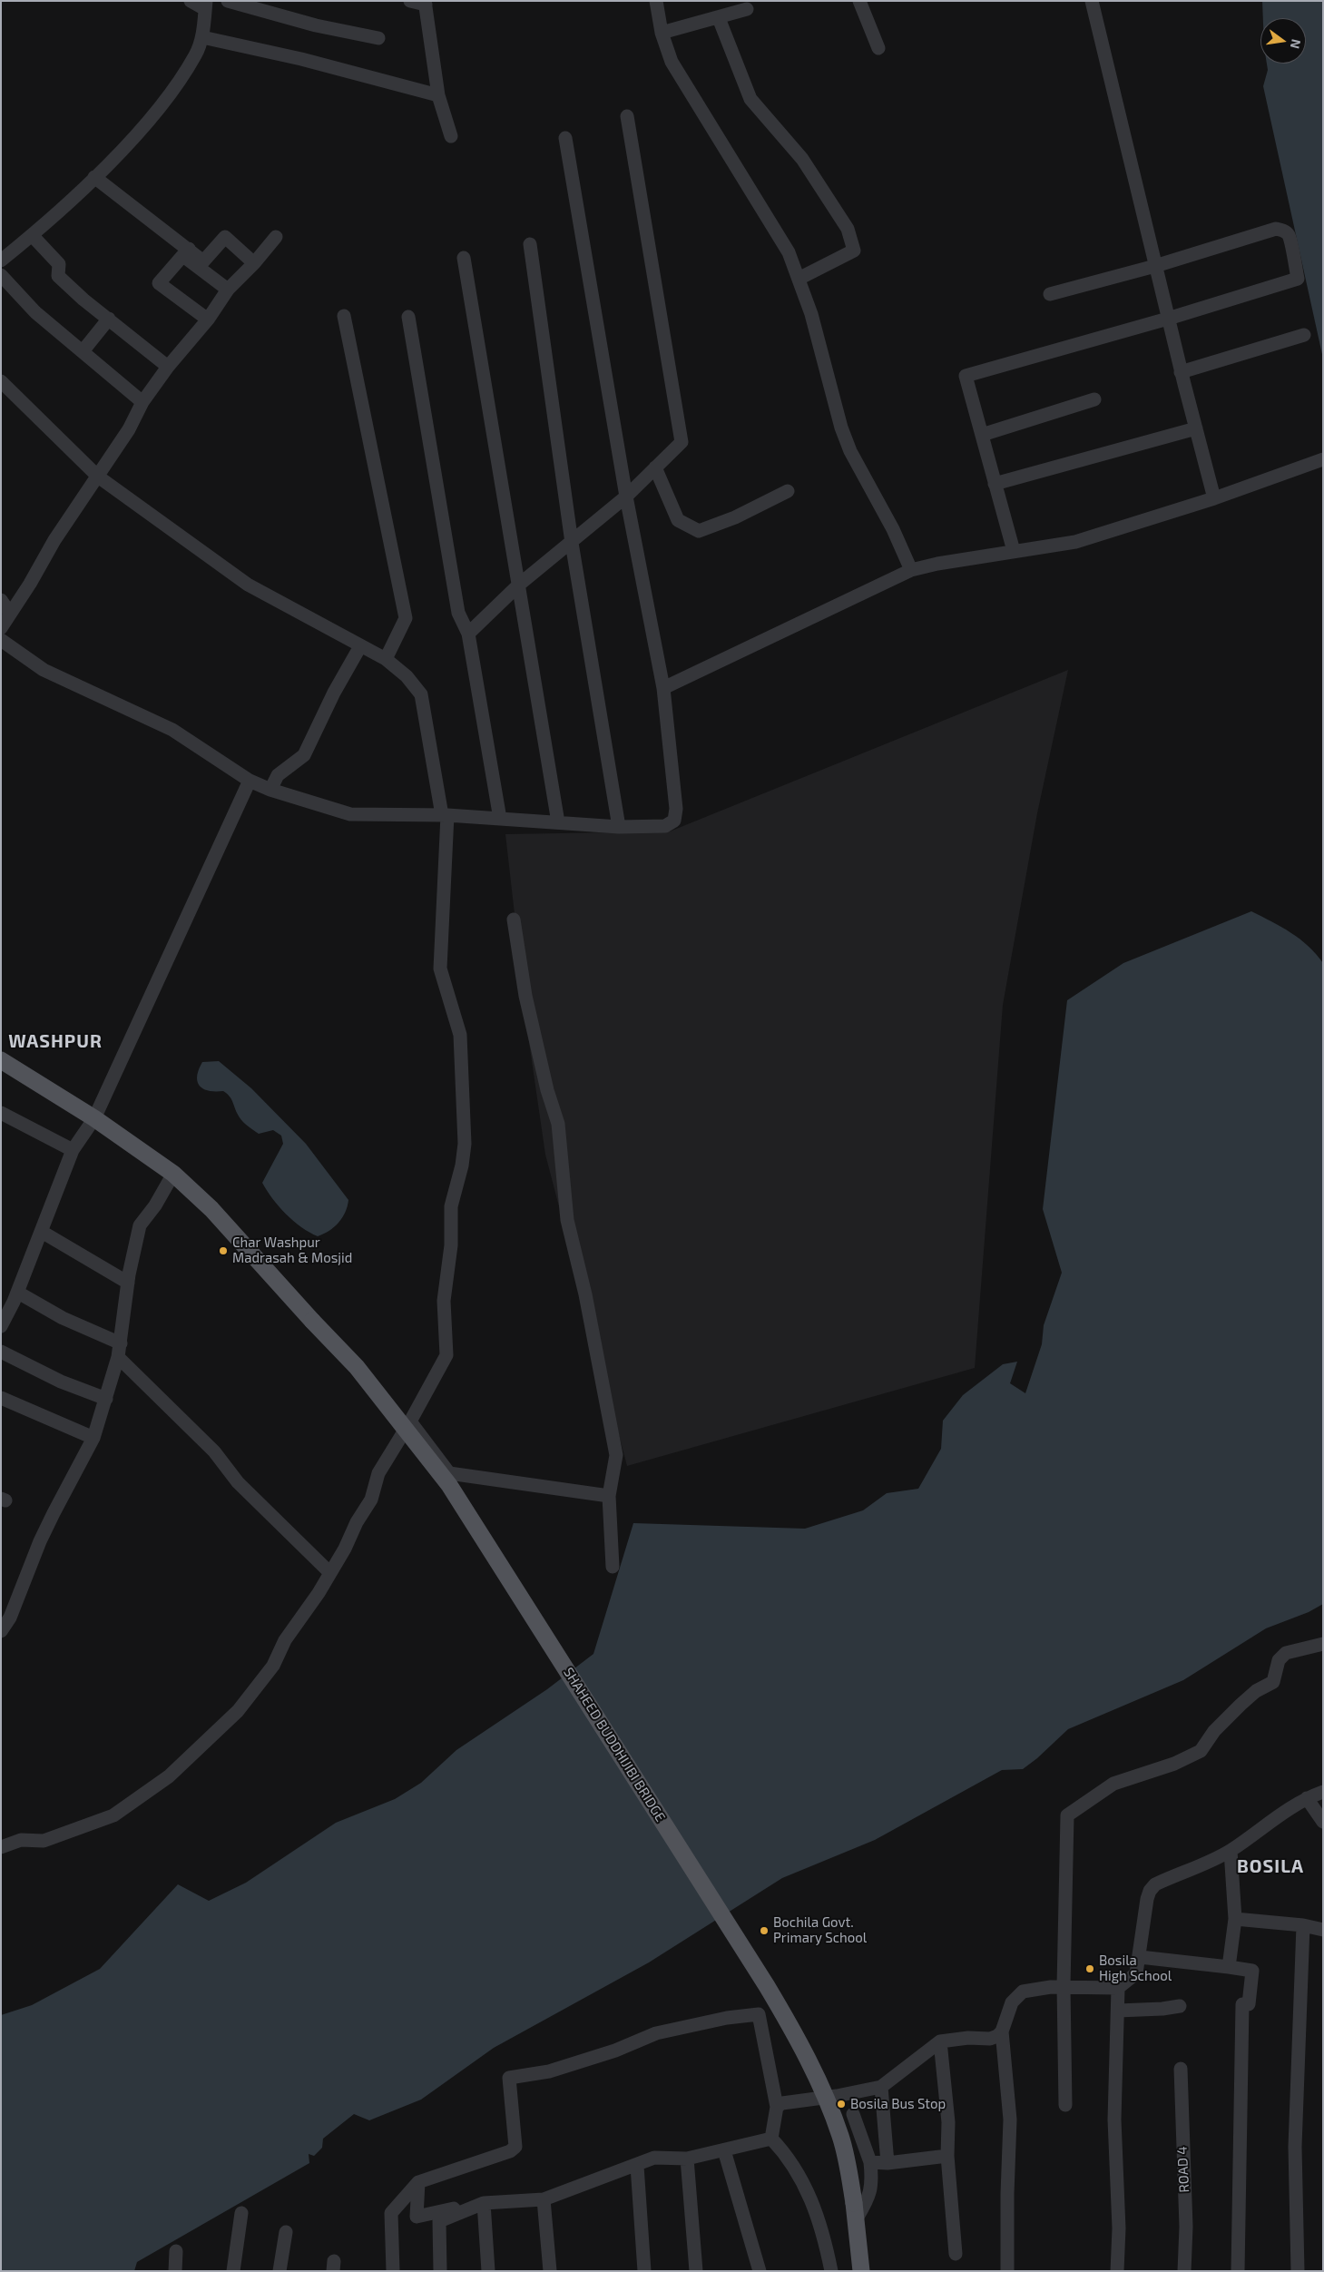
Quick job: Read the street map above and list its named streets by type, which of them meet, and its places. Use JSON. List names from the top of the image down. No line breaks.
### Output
{"streets":{"main road":["SHAHEED BUDDHIJIBI BRIDGE"],"street":["ROAD 4"]},"districts":["WASHPUR","BOSILA"],"places":["Char Washpur Madrasah & Mosjid","Bochila Govt. Primary School","Bosila High School","Bosila Bus Stop"],"north":"right"}
